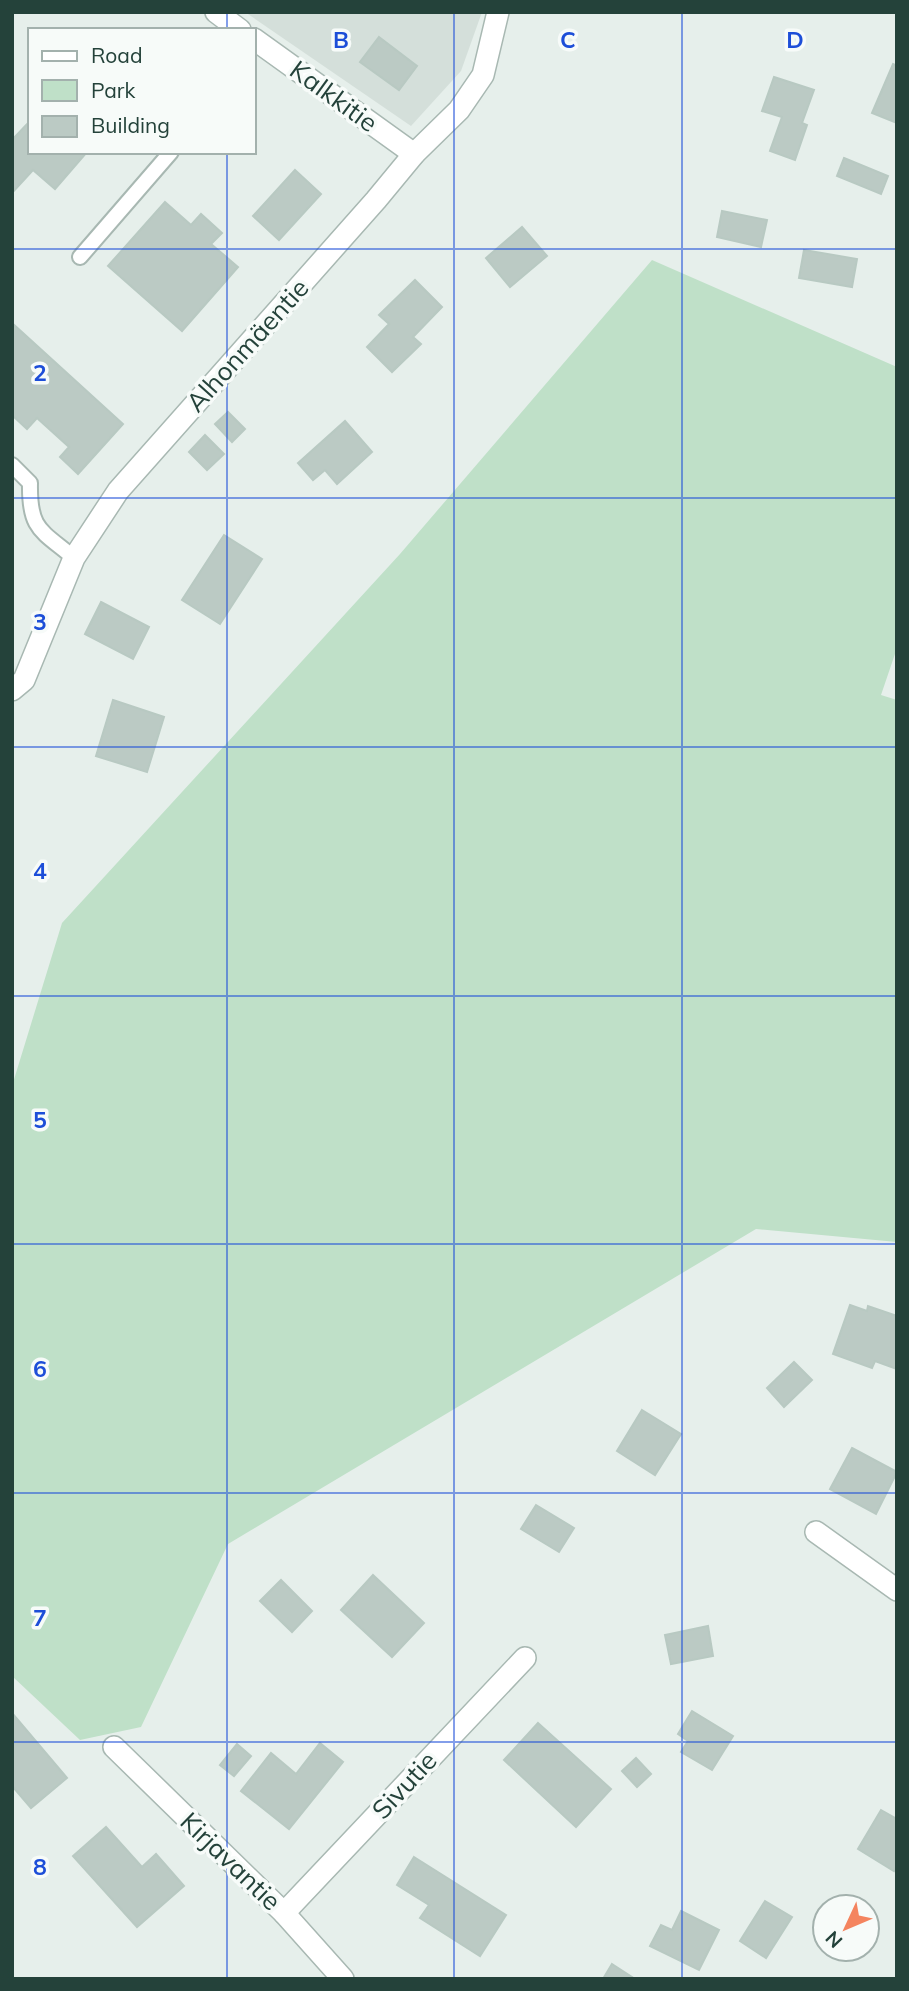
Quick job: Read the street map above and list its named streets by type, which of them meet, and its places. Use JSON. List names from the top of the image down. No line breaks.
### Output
{"streets":{"street":["Kalkkitie","Alhonmäentie","Sivutie","Kirjavantie"]},"crossings":[["Kalkkitie","Alhonmäentie"],["Sivutie","Kirjavantie"]],"legend":["Road","Park","Building"],"north":"bottom left","grid":{"columns":["B","C","D"],"rows":["2","3","4","5","6","7","8"]}}
